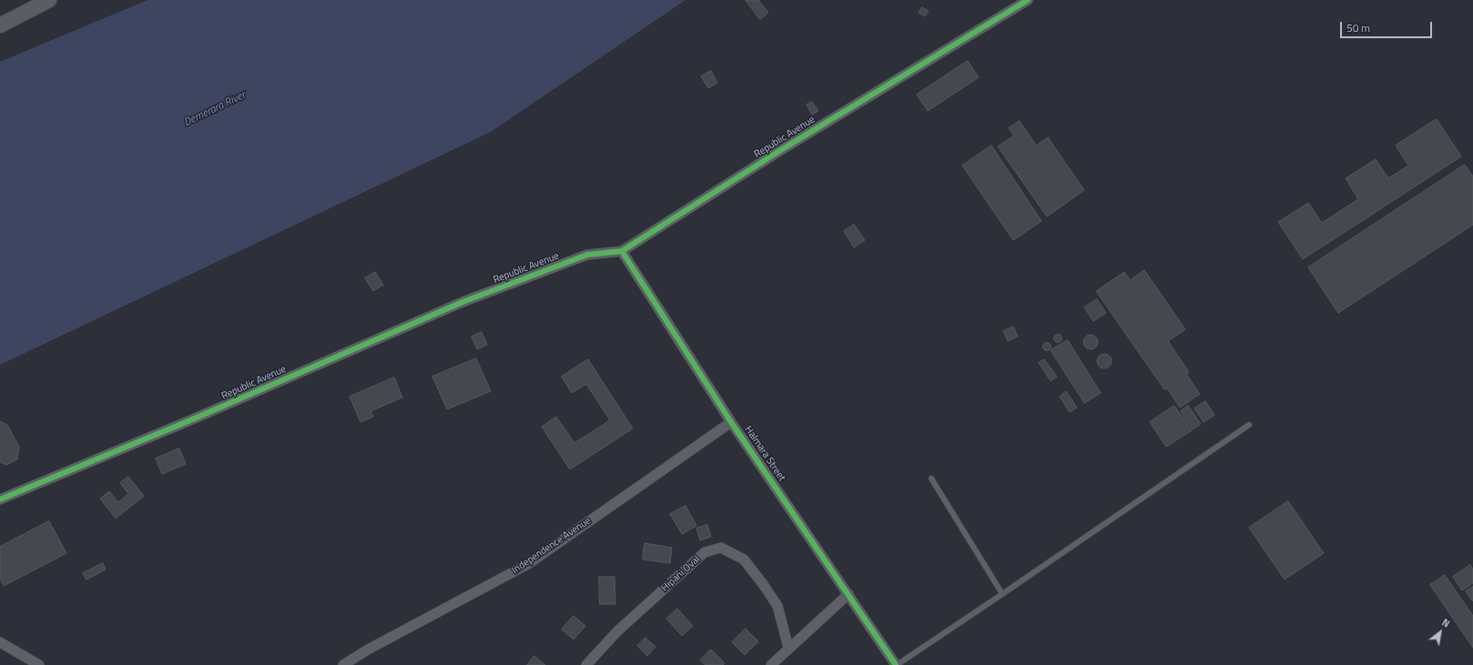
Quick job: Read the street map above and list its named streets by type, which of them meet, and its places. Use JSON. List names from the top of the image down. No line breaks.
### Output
{"streets":{"street":["Republic Avenue","Halmara Street","Independence Avenue","Hipani Oval"]},"crossings":[["Republic Avenue","Halmara Street"],["Halmara Street","Independence Avenue"]],"water":["Demerara River"],"scale_bar":"50 m","north":"top right"}
